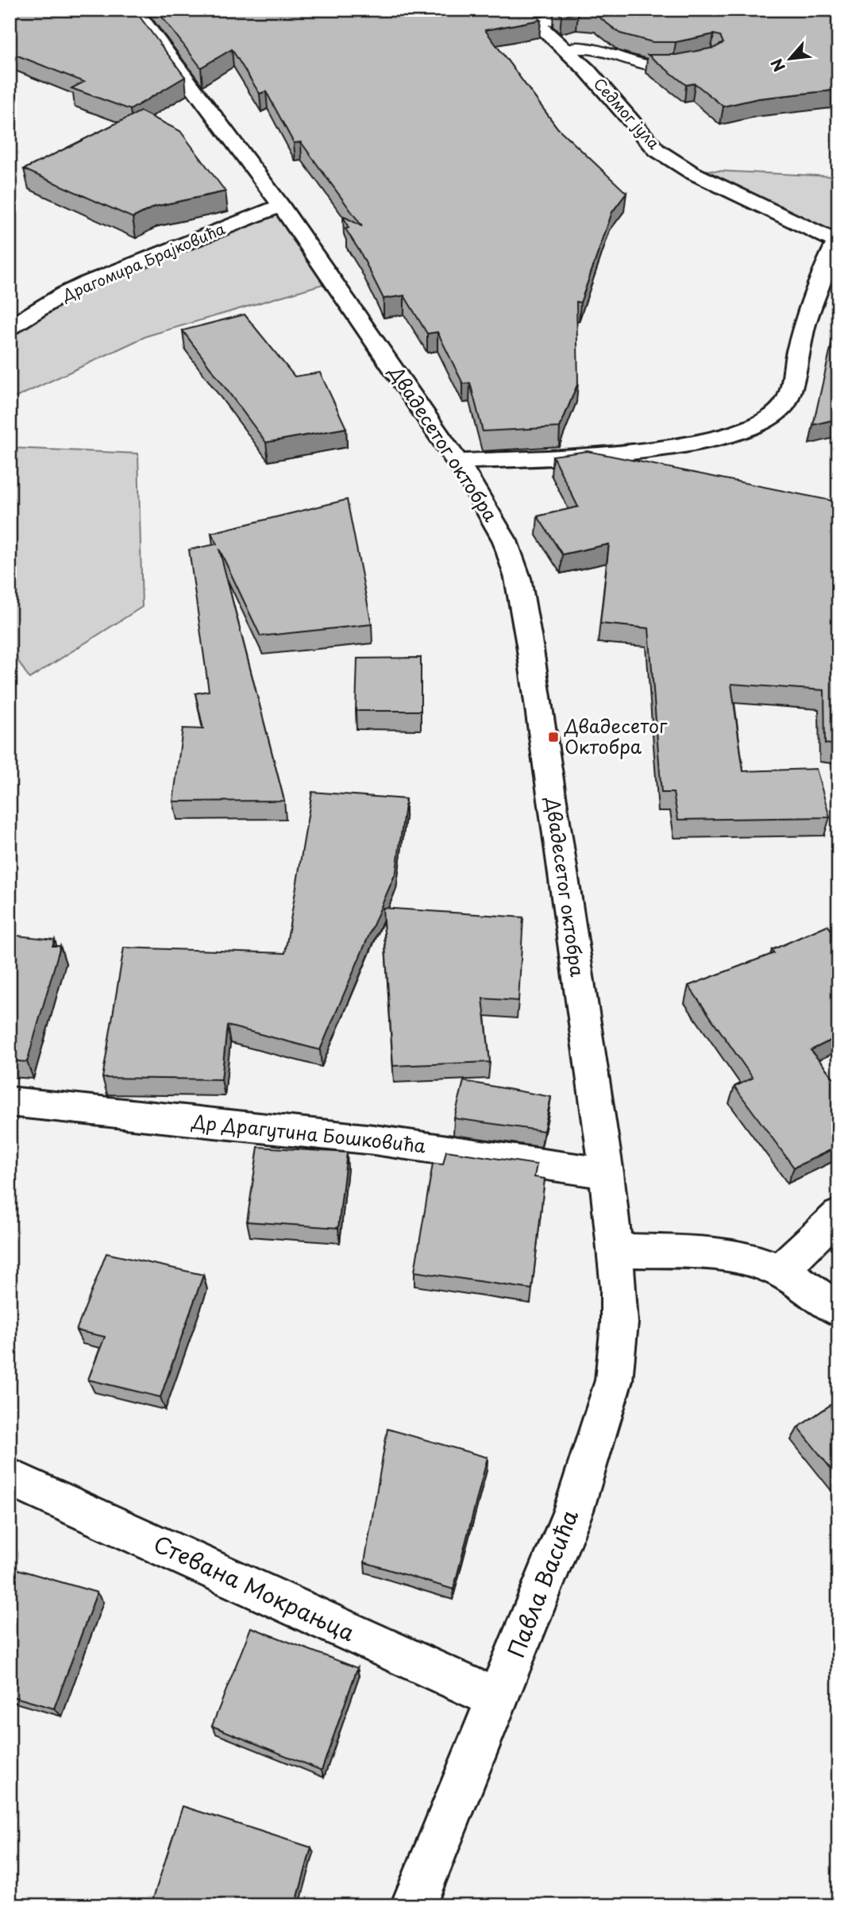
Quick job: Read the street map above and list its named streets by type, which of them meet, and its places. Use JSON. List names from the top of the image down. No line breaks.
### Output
{"streets":{"street":["Седмог јула","Драгомира Брајковића","Двадесетог октобра","Др Драгутина Бошковића","Павла Васића","Стевана Мокрањца"]},"crossings":[["Драгомира Брајковића","Двадесетог октобра"],["Двадесетог октобра","Др Драгутина Бошковића"],["Двадесетог октобра","Павла Васића"],["Павла Васића","Стевана Мокрањца"]],"places":{"transit":["Двадесетог Октобра"]},"north":"bottom left"}
